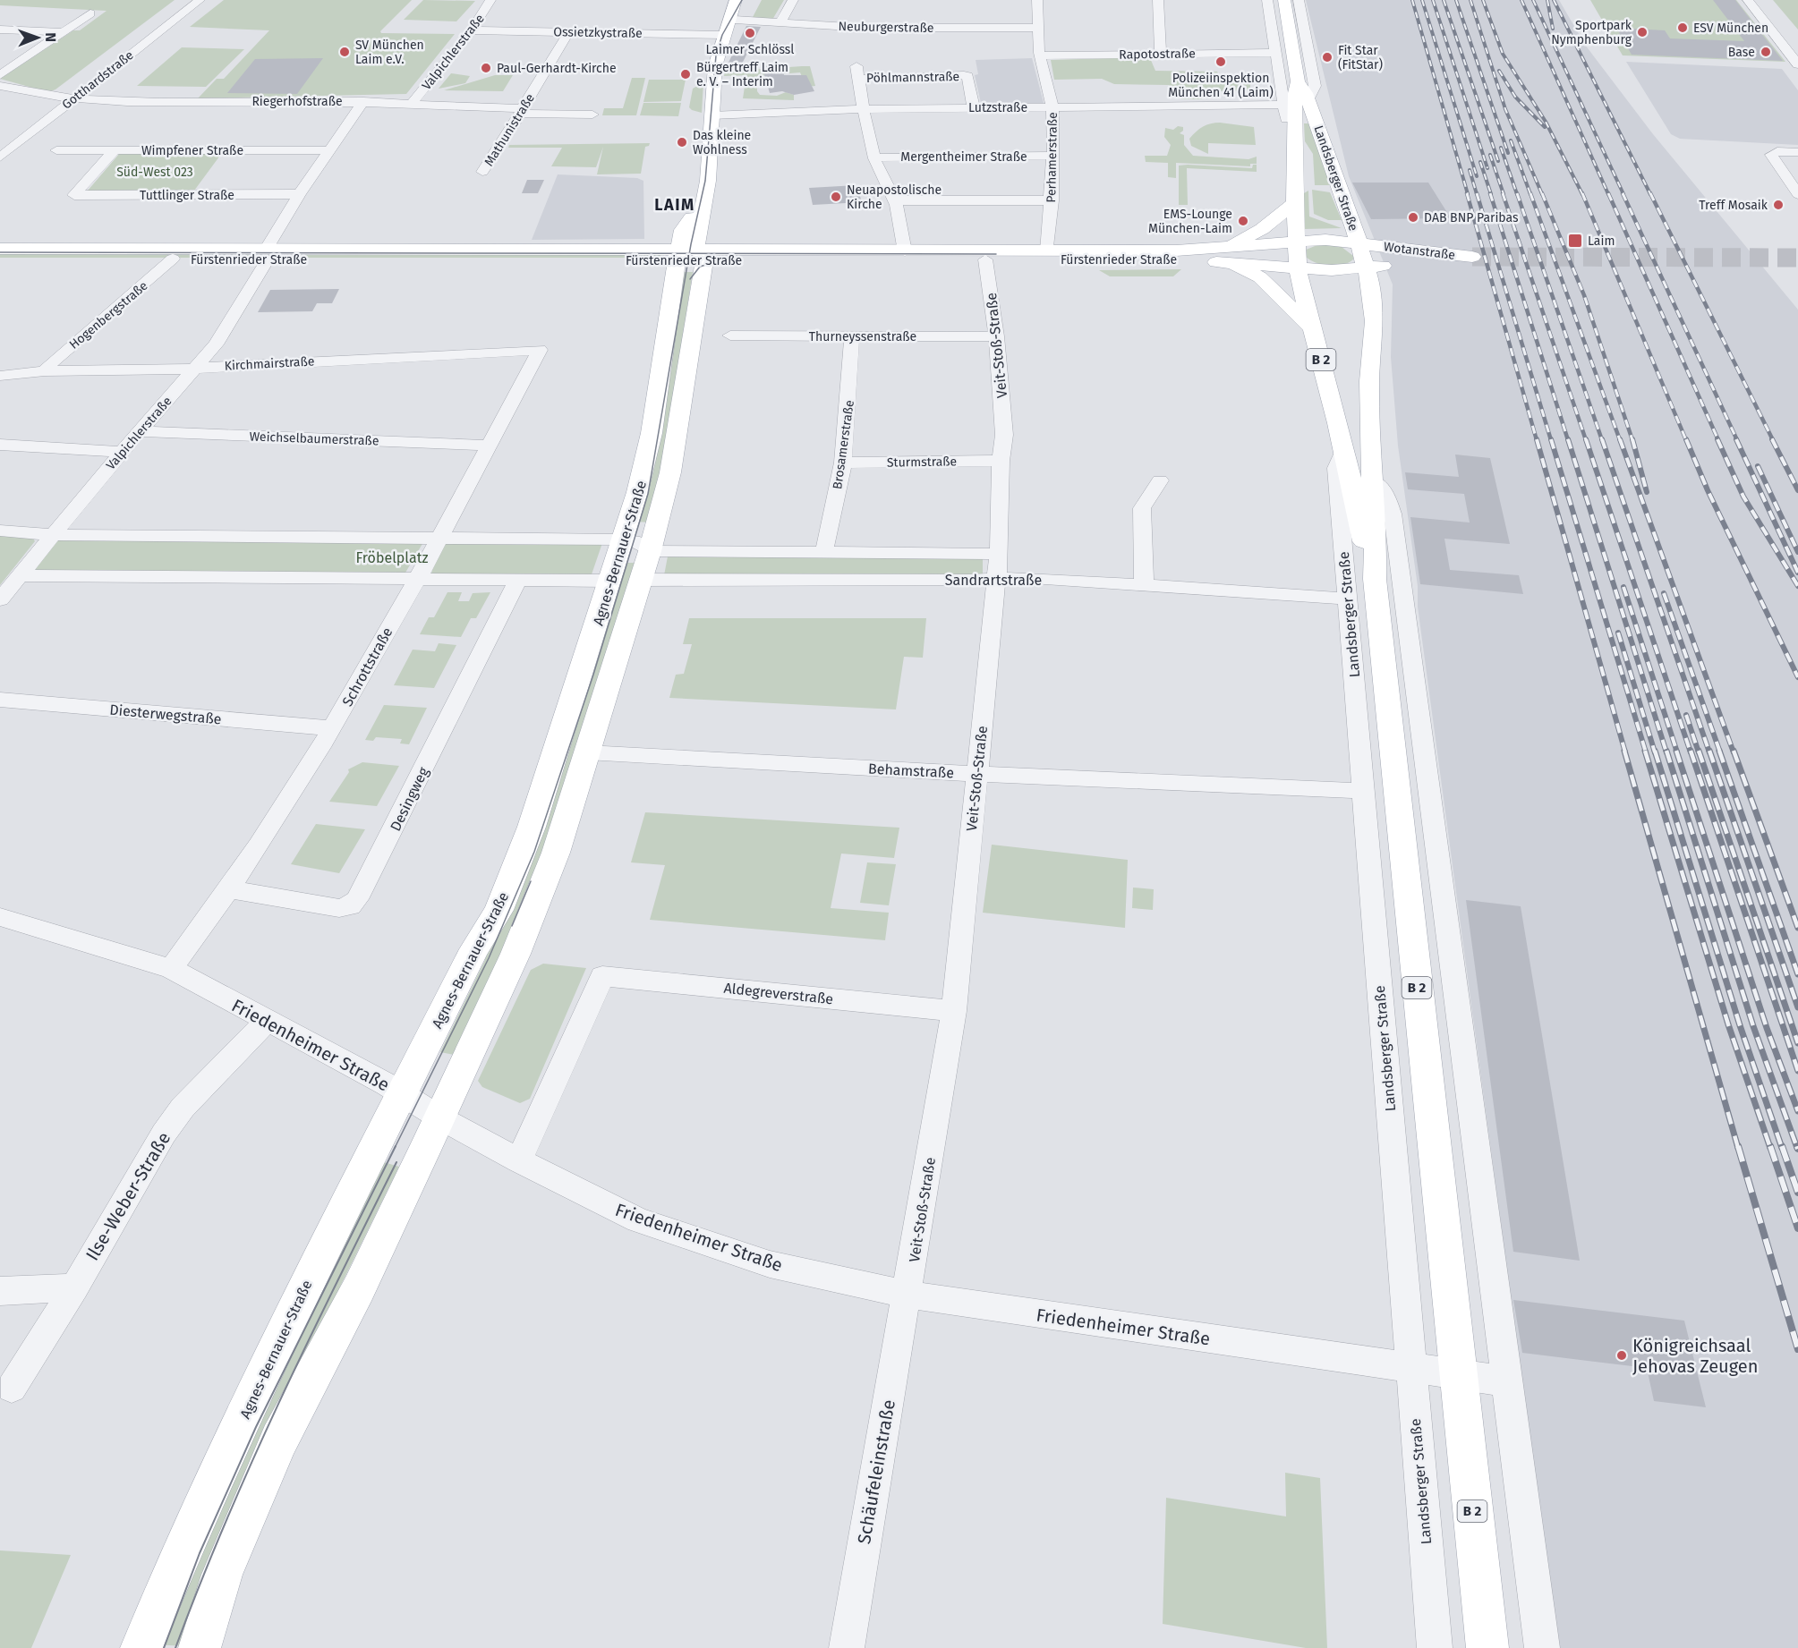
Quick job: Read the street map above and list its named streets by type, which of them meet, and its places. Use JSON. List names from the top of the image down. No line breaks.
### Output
{"streets":{"main road":["Landsberger Straße","Wotanstraße","Fürstenrieder Straße","B 2","Agnes-Bernauer-Straße"],"street":["Neuburgerstraße","Ossietzkystraße","Valpichlerstraße","Rapotostraße","Pöhlmannstraße","Gotthardstraße","Riegerhofstraße","Lutzstraße","Mathunistraße","Wimpfener Straße","Mergentheimer Straße","Perhamerstraße","Tuttlinger Straße","Hogenbergstraße","Thurneyssenstraße","Veit-Stoß-Straße","Kirchmairstraße","Weichselbaumerstraße","Brosamerstraße","Sturmstraße","Sandrartstraße","Schrottstraße","Diesterwegstraße","Behamstraße","Desingweg","Aldegreverstraße","Friedenheimer Straße","Ilse-Weber-Straße","Schäufeleinstraße"]},"crossings":[["Neuburgerstraße","Ossietzkystraße"],["Neuburgerstraße","Perhamerstraße"],["Neuburgerstraße","Agnes-Bernauer-Straße"],["Ossietzkystraße","Valpichlerstraße"],["Ossietzkystraße","Mathunistraße"],["Ossietzkystraße","Agnes-Bernauer-Straße"],["Valpichlerstraße","Riegerhofstraße"],["Valpichlerstraße","Wimpfener Straße"],["Valpichlerstraße","Tuttlinger Straße"],["Valpichlerstraße","Fürstenrieder Straße"],["Valpichlerstraße","Kirchmairstraße"],["Valpichlerstraße","Weichselbaumerstraße"],["Rapotostraße","Perhamerstraße"],["Rapotostraße","Landsberger Straße"],["Pöhlmannstraße","Lutzstraße"],["Gotthardstraße","Riegerhofstraße"],["Riegerhofstraße","Mathunistraße"],["Lutzstraße","Perhamerstraße"],["Lutzstraße","Landsberger Straße"],["Lutzstraße","Agnes-Bernauer-Straße"],["Wimpfener Straße","Tuttlinger Straße"],["Mergentheimer Straße","Perhamerstraße"],["Perhamerstraße","Fürstenrieder Straße"],["Landsberger Straße","Wotanstraße"],["Landsberger Straße","Fürstenrieder Straße"],["Landsberger Straße","Sandrartstraße"],["Landsberger Straße","Behamstraße"],["Landsberger Straße","Friedenheimer Straße"],["Wotanstraße","Fürstenrieder Straße"],["Fürstenrieder Straße","Hogenbergstraße"],["Fürstenrieder Straße","Veit-Stoß-Straße"],["Fürstenrieder Straße","Agnes-Bernauer-Straße"],["Hogenbergstraße","Kirchmairstraße"],["Thurneyssenstraße","Veit-Stoß-Straße"],["Thurneyssenstraße","Brosamerstraße"],["Veit-Stoß-Straße","Sturmstraße"],["Veit-Stoß-Straße","Sandrartstraße"],["Veit-Stoß-Straße","Behamstraße"],["Veit-Stoß-Straße","Aldegreverstraße"],["Veit-Stoß-Straße","Friedenheimer Straße"],["Veit-Stoß-Straße","Schäufeleinstraße"],["Kirchmairstraße","Schrottstraße"],["Weichselbaumerstraße","Schrottstraße"],["Brosamerstraße","Sturmstraße"],["Brosamerstraße","Sandrartstraße"],["Agnes-Bernauer-Straße","Sandrartstraße"],["Agnes-Bernauer-Straße","Behamstraße"],["Agnes-Bernauer-Straße","Friedenheimer Straße"],["Schrottstraße","Diesterwegstraße"],["Schrottstraße","Desingweg"],["Schrottstraße","Friedenheimer Straße"],["Aldegreverstraße","Friedenheimer Straße"],["Friedenheimer Straße","Ilse-Weber-Straße"],["Friedenheimer Straße","Schäufeleinstraße"]],"districts":["LAIM"],"parks":["Süd-West 023","Fröbelplatz"],"places":{"other":["ESV München","Sportpark Nymphenburg","Laimer Schlössl","SV München Laim e.V.","Base","Fit Star (FitStar)","Polizeiinspektion München 41 (Laim)","Paul-Gerhardt-Kirche","Bürgertreff Laim e. V. – Interim","Das kleine Wohlness","Neuapostolische Kirche","Treff Mosaik","DAB BNP Paribas","EMS-Lounge München-Laim","Königreichsaal Jehovas Zeugen"],"transit":["Laim"]},"north":"right"}
